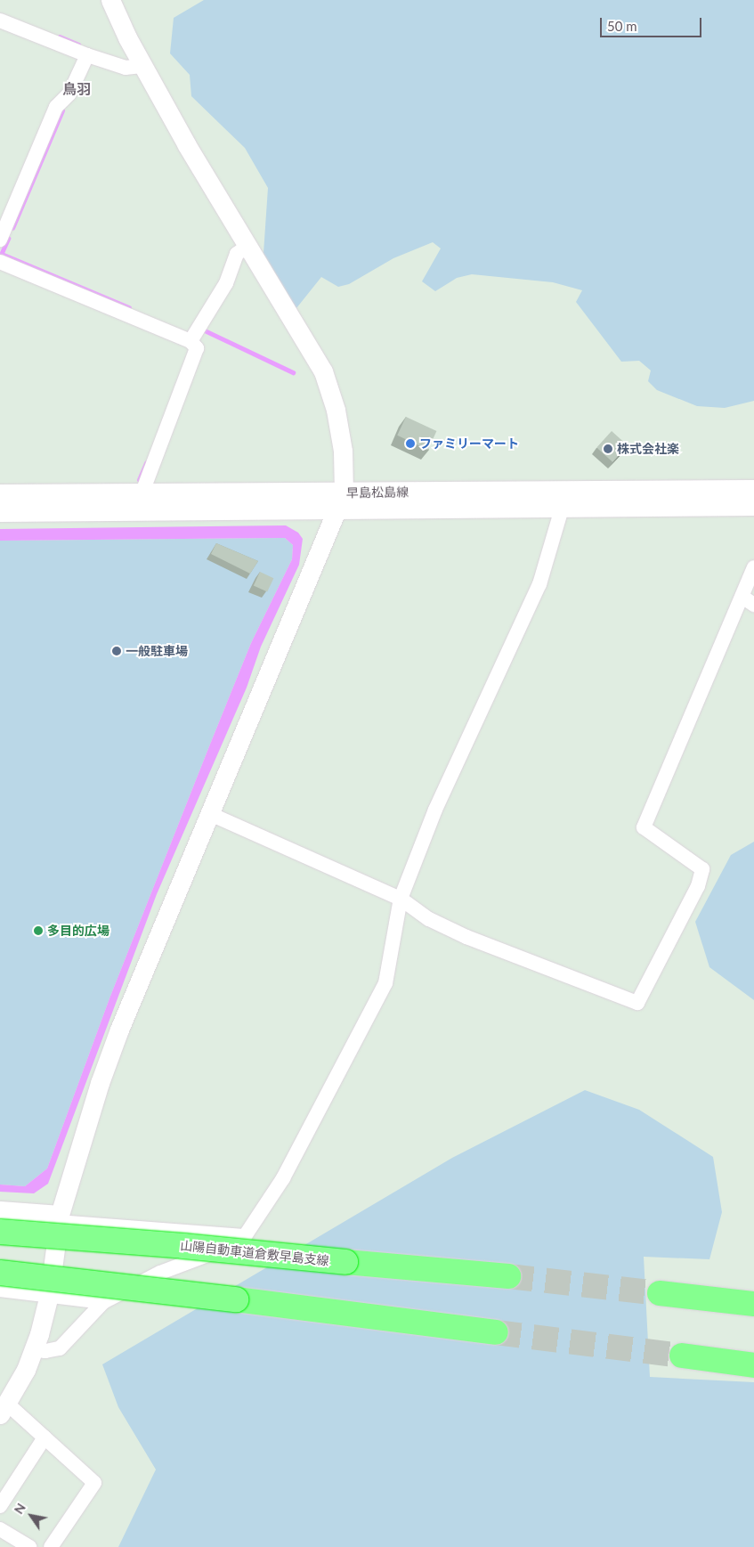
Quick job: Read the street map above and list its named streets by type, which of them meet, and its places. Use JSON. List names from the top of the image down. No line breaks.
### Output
{"streets":{"highway":["山陽自動車道倉敷早島支線"],"main road":["早島松島線"]},"districts":["鳥羽"],"places":["ファミリーマート","株式会社楽","一般駐車場","多目的広場"],"scale_bar":"50 m","north":"top left"}
